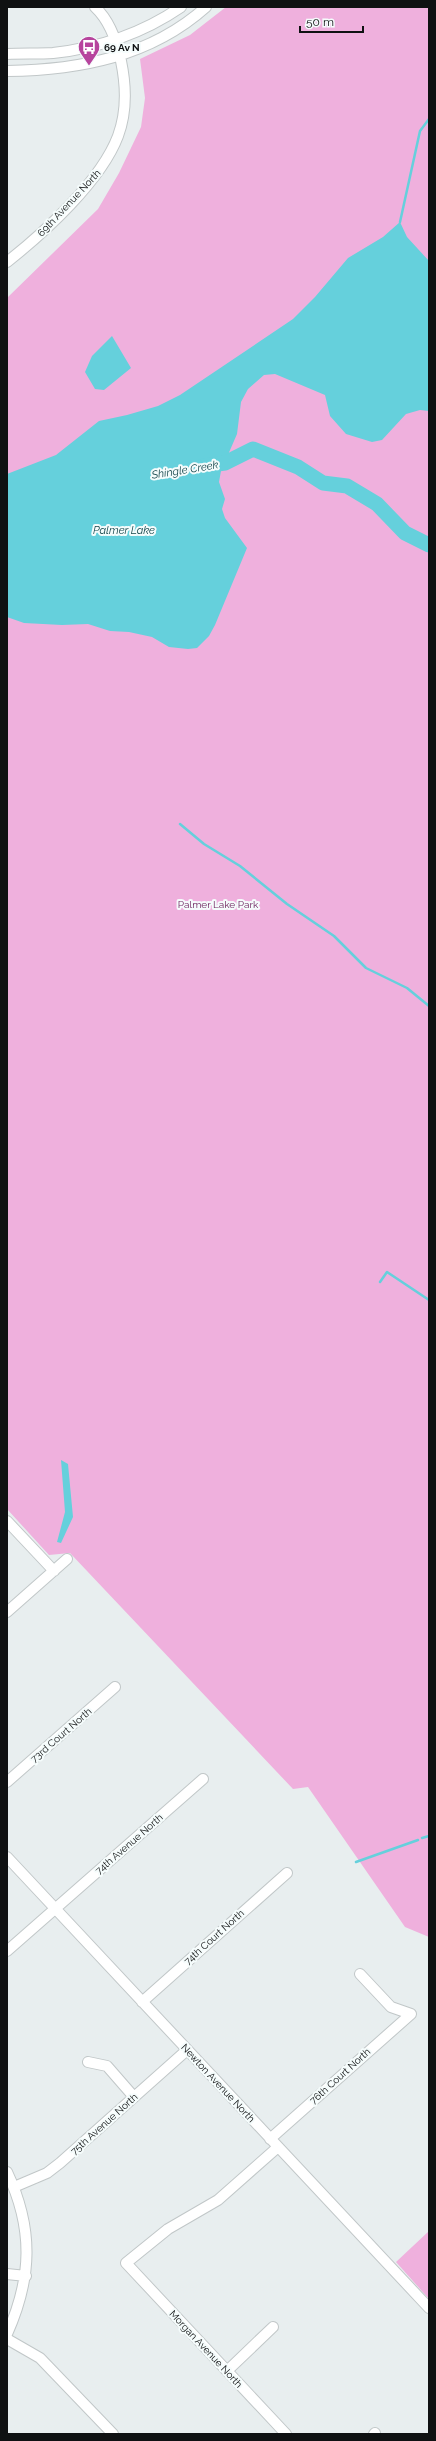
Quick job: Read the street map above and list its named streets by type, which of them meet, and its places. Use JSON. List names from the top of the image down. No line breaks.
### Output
{"streets":{"street":["69th Avenue North","73rd Court North","74th Avenue North","74th Court North","76th Court North","Newton Avenue North","75th Avenue North","Morgan Avenue North"]},"crossings":[["74th Avenue North","Newton Avenue North"],["74th Court North","Newton Avenue North"],["76th Court North","Newton Avenue North"],["Newton Avenue North","75th Avenue North"],["Newton Avenue North","Morgan Avenue North"]],"water":["Shingle Creek","Palmer Lake"],"parks":["Palmer Lake Park"],"places":{"bus stop":["69 Av N"]},"scale_bar":"50 m"}
